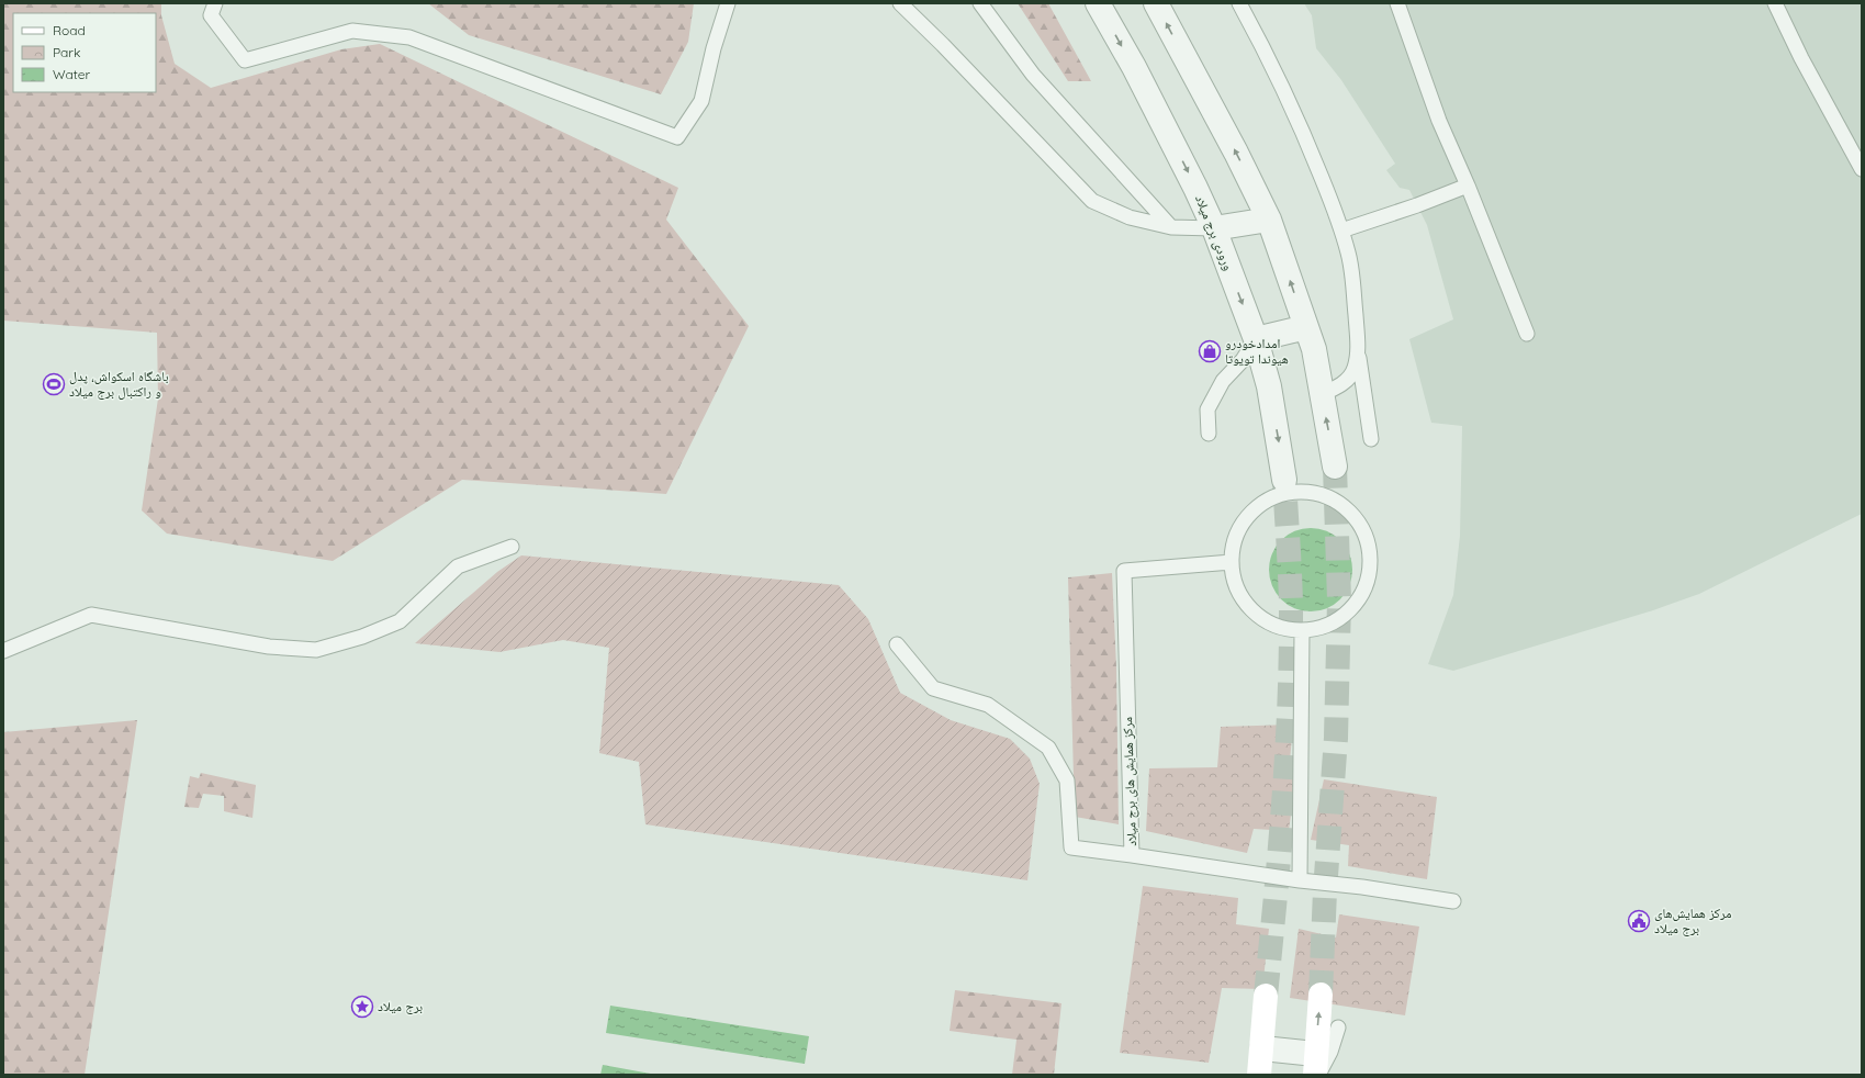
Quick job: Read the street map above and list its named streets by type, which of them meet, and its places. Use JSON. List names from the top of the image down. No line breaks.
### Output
{"streets":{"street":["ورودی برج میلاد"],"lane":["مرکز همایش های برج میلاد"]},"places":{"shop":["امدادخودرو هیوندا تویوتا"],"sports":["باشگاه اسکواش، پدل و راکتبال برج میلاد"],"public building":["مرکز همایش‌های برج میلاد"],"place":["برج میلاد"]},"legend":["Road","Park","Water"]}
